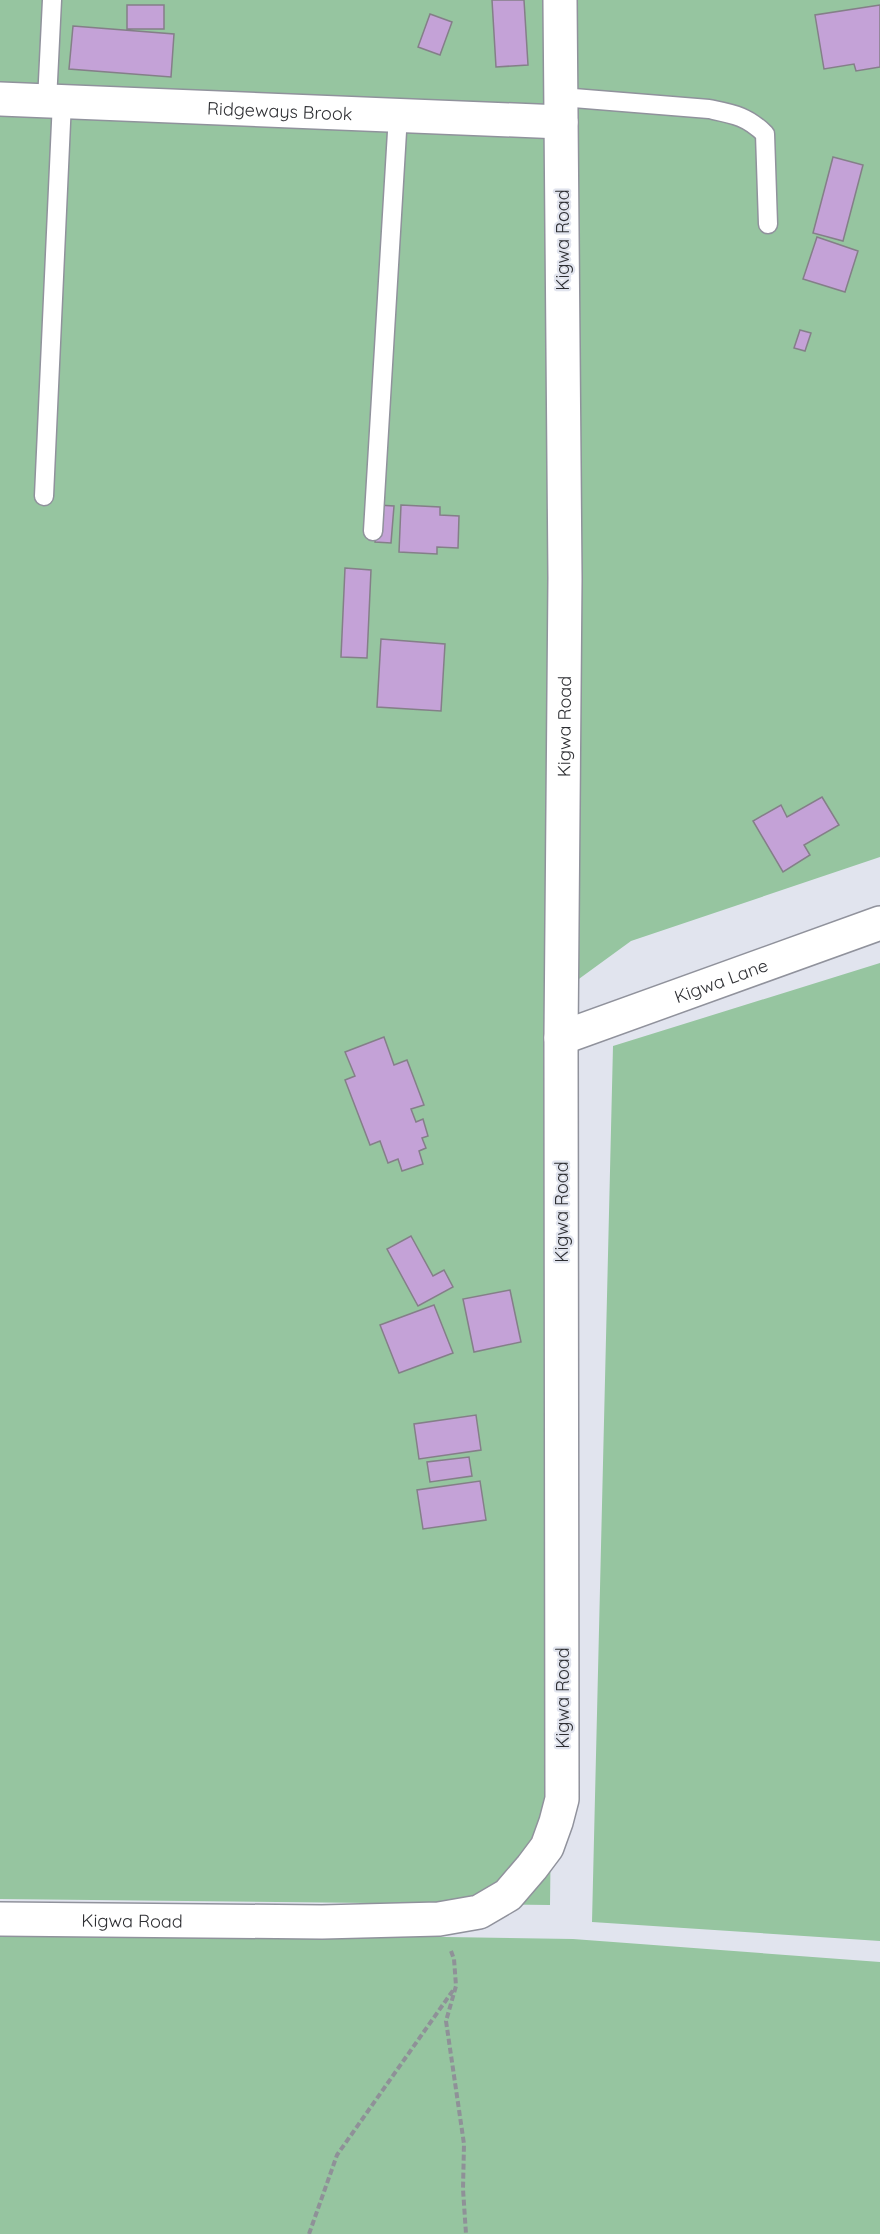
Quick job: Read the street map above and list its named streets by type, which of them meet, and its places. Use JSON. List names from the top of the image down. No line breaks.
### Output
{"streets":{"street":["Ridgeways Brook","Kigwa Road","Kigwa Lane"]},"crossings":[["Ridgeways Brook","Kigwa Road"],["Kigwa Road","Kigwa Lane"]]}
